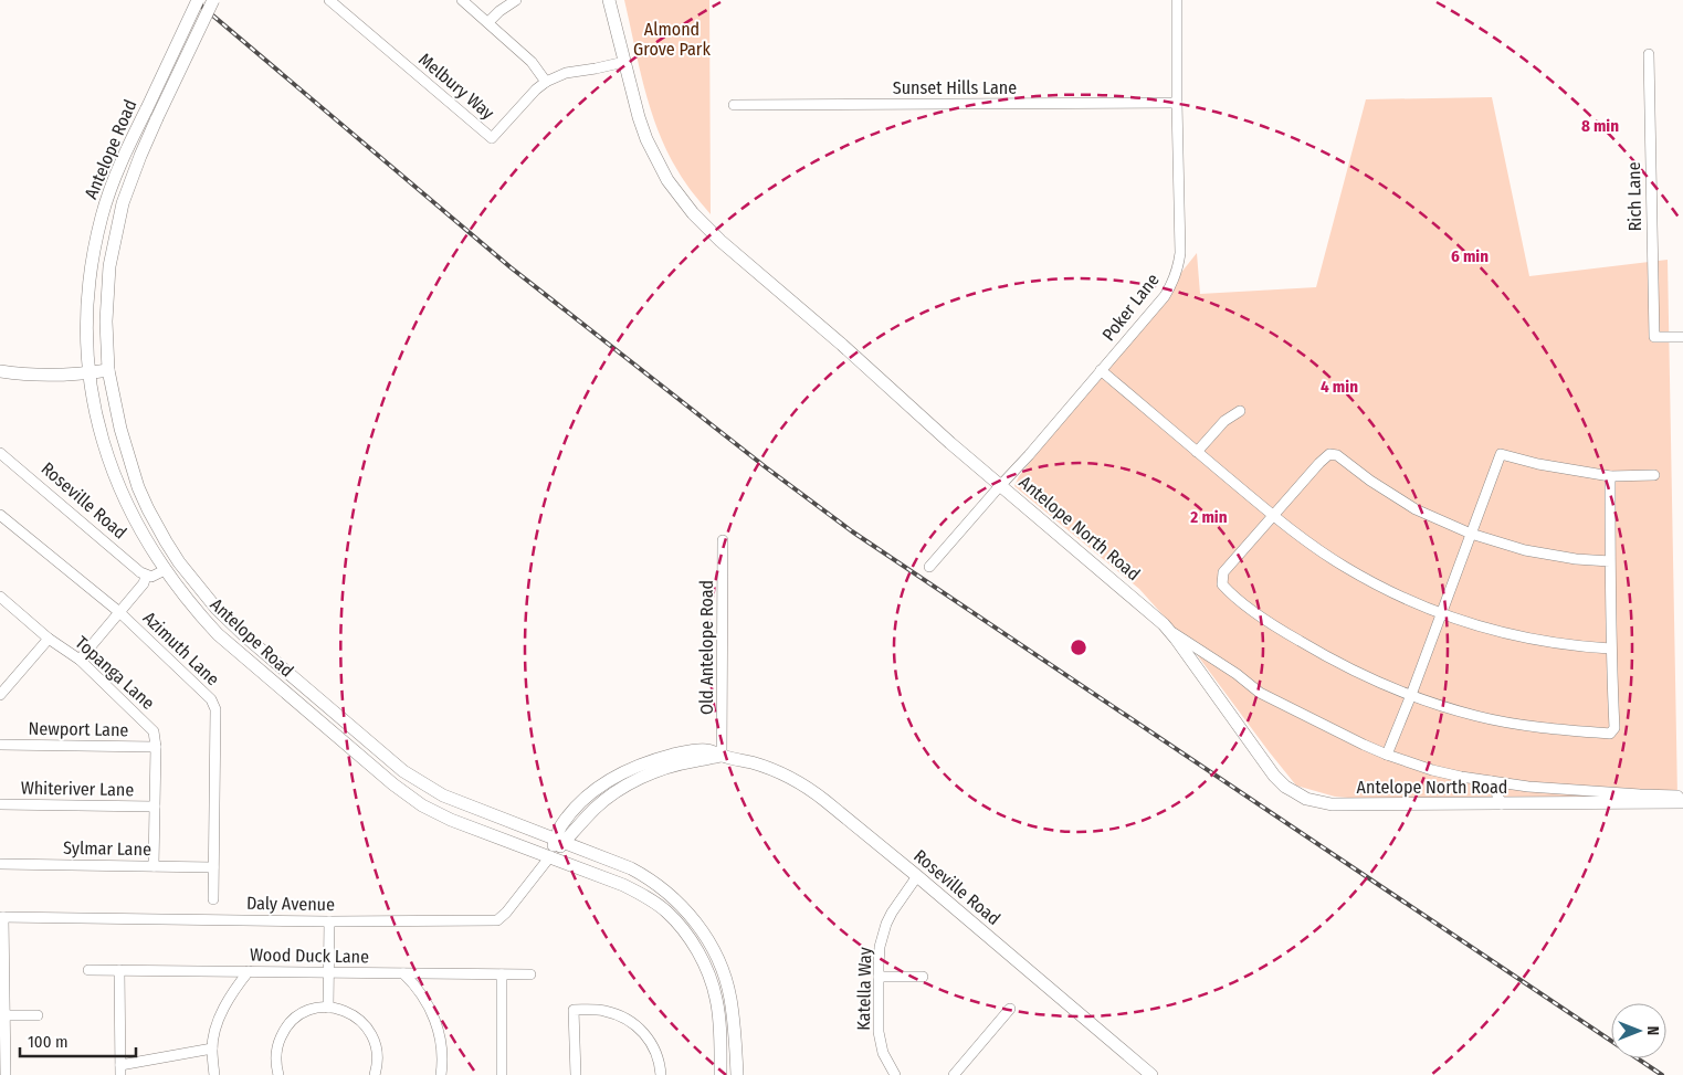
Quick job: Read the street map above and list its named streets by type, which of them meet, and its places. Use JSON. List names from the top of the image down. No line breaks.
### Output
{"streets":{"main road":["Antelope Road","Roseville Road","Antelope North Road"],"street":["Melbury Way","Sunset Hills Lane","Rich Lane","Poker Lane","Old Antelope Road","Azimuth Lane","Topanga Lane","Newport Lane","Whiteriver Lane","Sylmar Lane","Daly Avenue","Wood Duck Lane","Katella Way"]},"crossings":[["Melbury Way","Antelope North Road"],["Sunset Hills Lane","Poker Lane"],["Antelope Road","Roseville Road"],["Antelope Road","Daly Avenue"],["Poker Lane","Antelope North Road"],["Roseville Road","Old Antelope Road"],["Roseville Road","Daly Avenue"],["Roseville Road","Katella Way"],["Azimuth Lane","Sylmar Lane"],["Topanga Lane","Newport Lane"],["Topanga Lane","Whiteriver Lane"],["Topanga Lane","Sylmar Lane"]],"parks":["Almond Grove Park"],"scale_bar":"100 m","north":"right","rings":["8 min","6 min","4 min","2 min"]}
